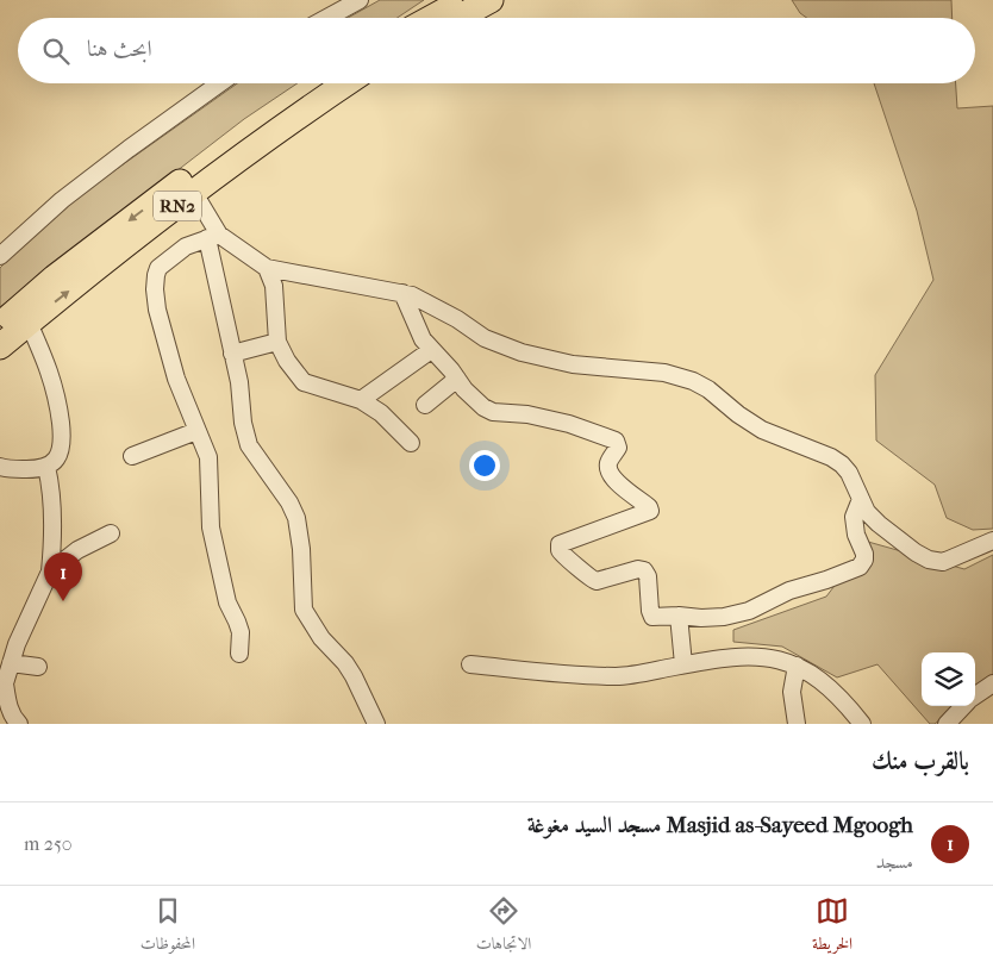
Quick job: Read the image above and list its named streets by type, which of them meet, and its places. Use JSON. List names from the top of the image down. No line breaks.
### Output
{"streets":{"highway":["RN2"]},"page":{"search":"ابحث هنا","pins":"1","heading":"بالقرب منك","list":[{"mark":"1","name":"Masjid as-Sayeed Mgoogh مسجد السيد مغوغة","note":"مسجد","value":"250 m"}],"nav":["الخريطة","الاتجاهات","المحفوظات"]}}
